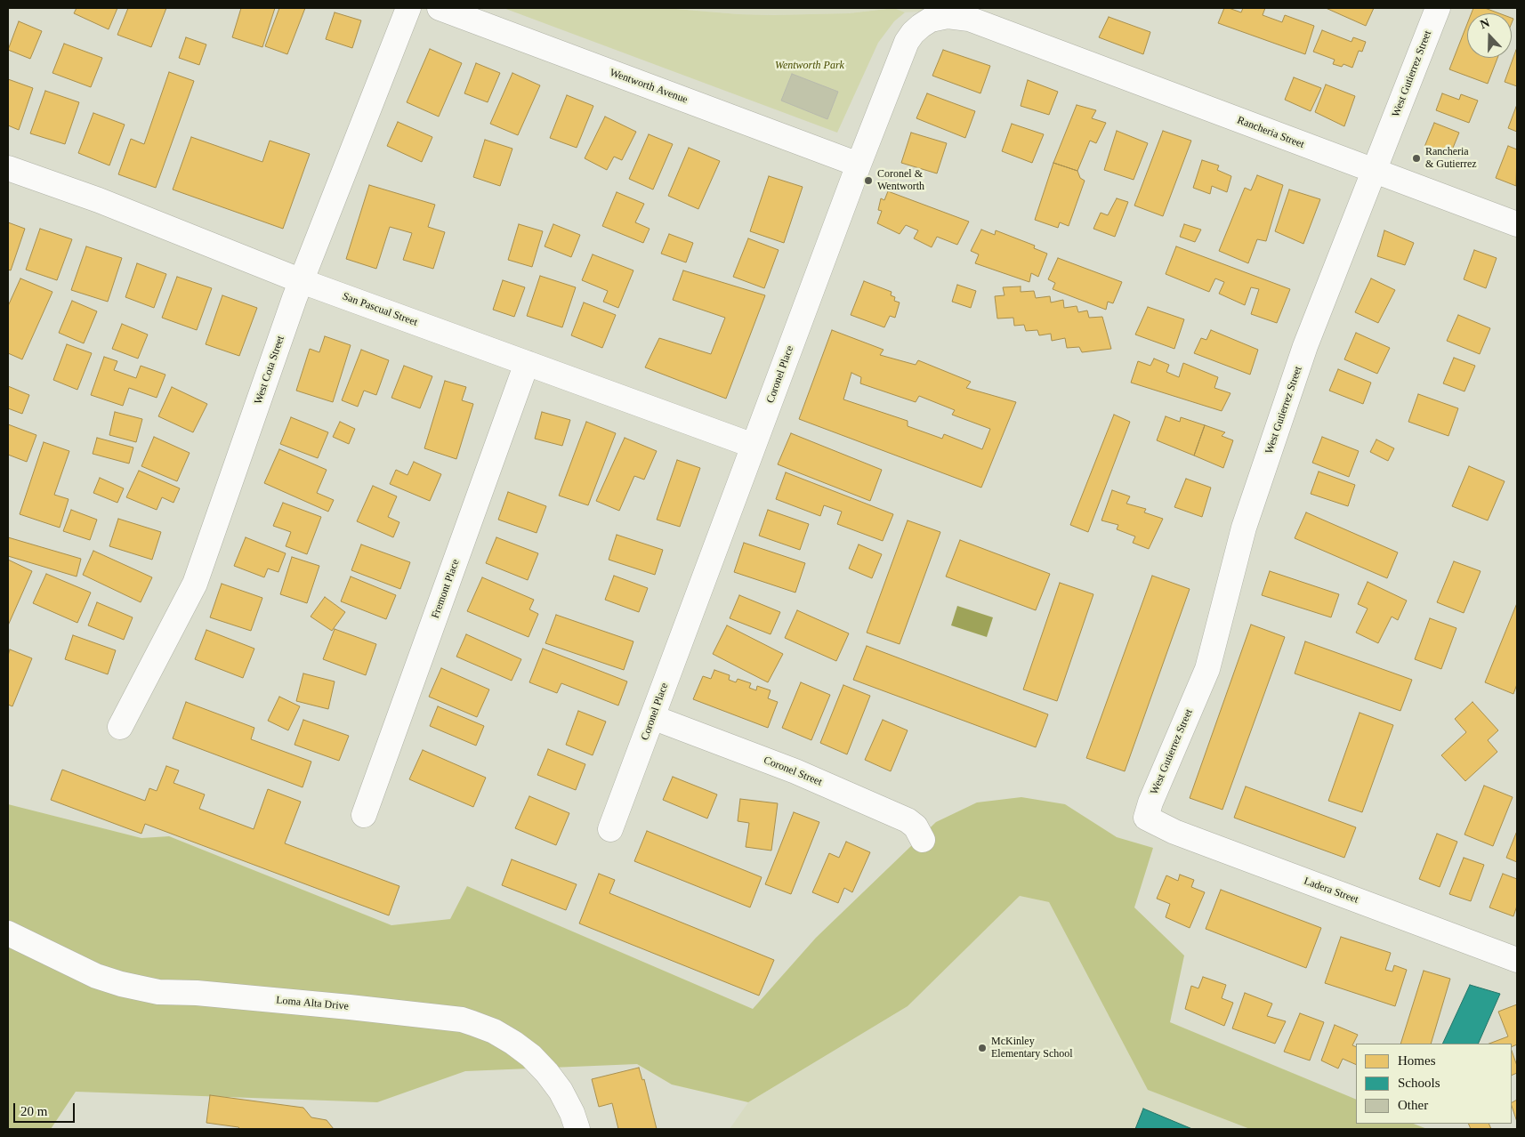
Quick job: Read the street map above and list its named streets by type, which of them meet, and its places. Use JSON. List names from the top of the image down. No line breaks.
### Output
{"streets":{"street":["West Gutierrez Street","Wentworth Avenue","Rancheria Street","San Pascual Street","West Cota Street","Coronel Place","Fremont Place","Coronel Street","Ladera Street","Loma Alta Drive"]},"crossings":[["West Gutierrez Street","Rancheria Street"],["West Gutierrez Street","Ladera Street"],["Wentworth Avenue","Coronel Place"],["Rancheria Street","Coronel Place"],["San Pascual Street","West Cota Street"],["San Pascual Street","Coronel Place"],["San Pascual Street","Fremont Place"],["Coronel Place","Coronel Street"]],"parks":["Wentworth Park"],"places":["Rancheria & Gutierrez","Coronel & Wentworth","McKinley Elementary School"],"legend":["Homes","Schools","Other"],"scale_bar":"20 m","north":"top"}
